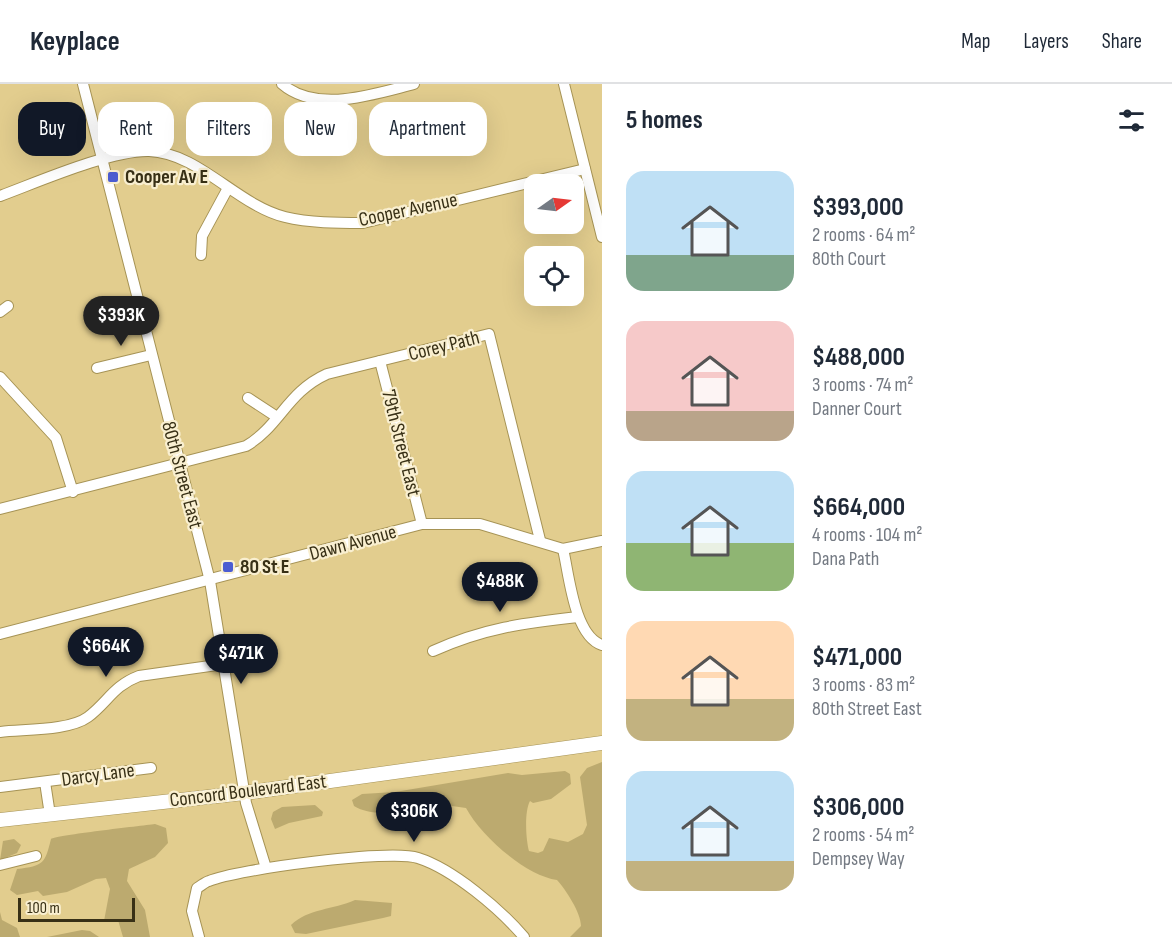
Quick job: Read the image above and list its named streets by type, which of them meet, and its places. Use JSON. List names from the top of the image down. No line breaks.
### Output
{"streets":{"main road":["Concord Boulevard East"],"street":["Cooper Avenue","Corey Path","79th Street East","80th Street East","Dawn Avenue","Darcy Lane"]},"crossings":[["Cooper Avenue","80th Street East"],["Corey Path","79th Street East"],["Corey Path","80th Street East"],["Corey Path","Dawn Avenue"],["79th Street East","Dawn Avenue"],["80th Street East","Dawn Avenue"],["80th Street East","Concord Boulevard East"],["Darcy Lane","Concord Boulevard East"]],"places":{"transit":["Cooper Av E","80 St E"]},"scale_bar":"100 m","north":"right","page":{"header":"Keyplace","nav":["Map","Layers","Share"],"heading":"5 homes","chip":["Buy","Rent","Filters","New","Apartment"],"list":[{"name":"$393,000","note":"2 rooms · 64 m² · 80th Court"},{"name":"$488,000","note":"3 rooms · 74 m² · Danner Court"},{"name":"$664,000","note":"4 rooms · 104 m² · Dana Path"},{"name":"$471,000","note":"3 rooms · 83 m² · 80th Street East"},{"name":"$306,000","note":"2 rooms · 54 m² · Dempsey Way"}],"price":["$393K","$488K","$664K","$471K","$306K"],"scale":"100 m"}}
